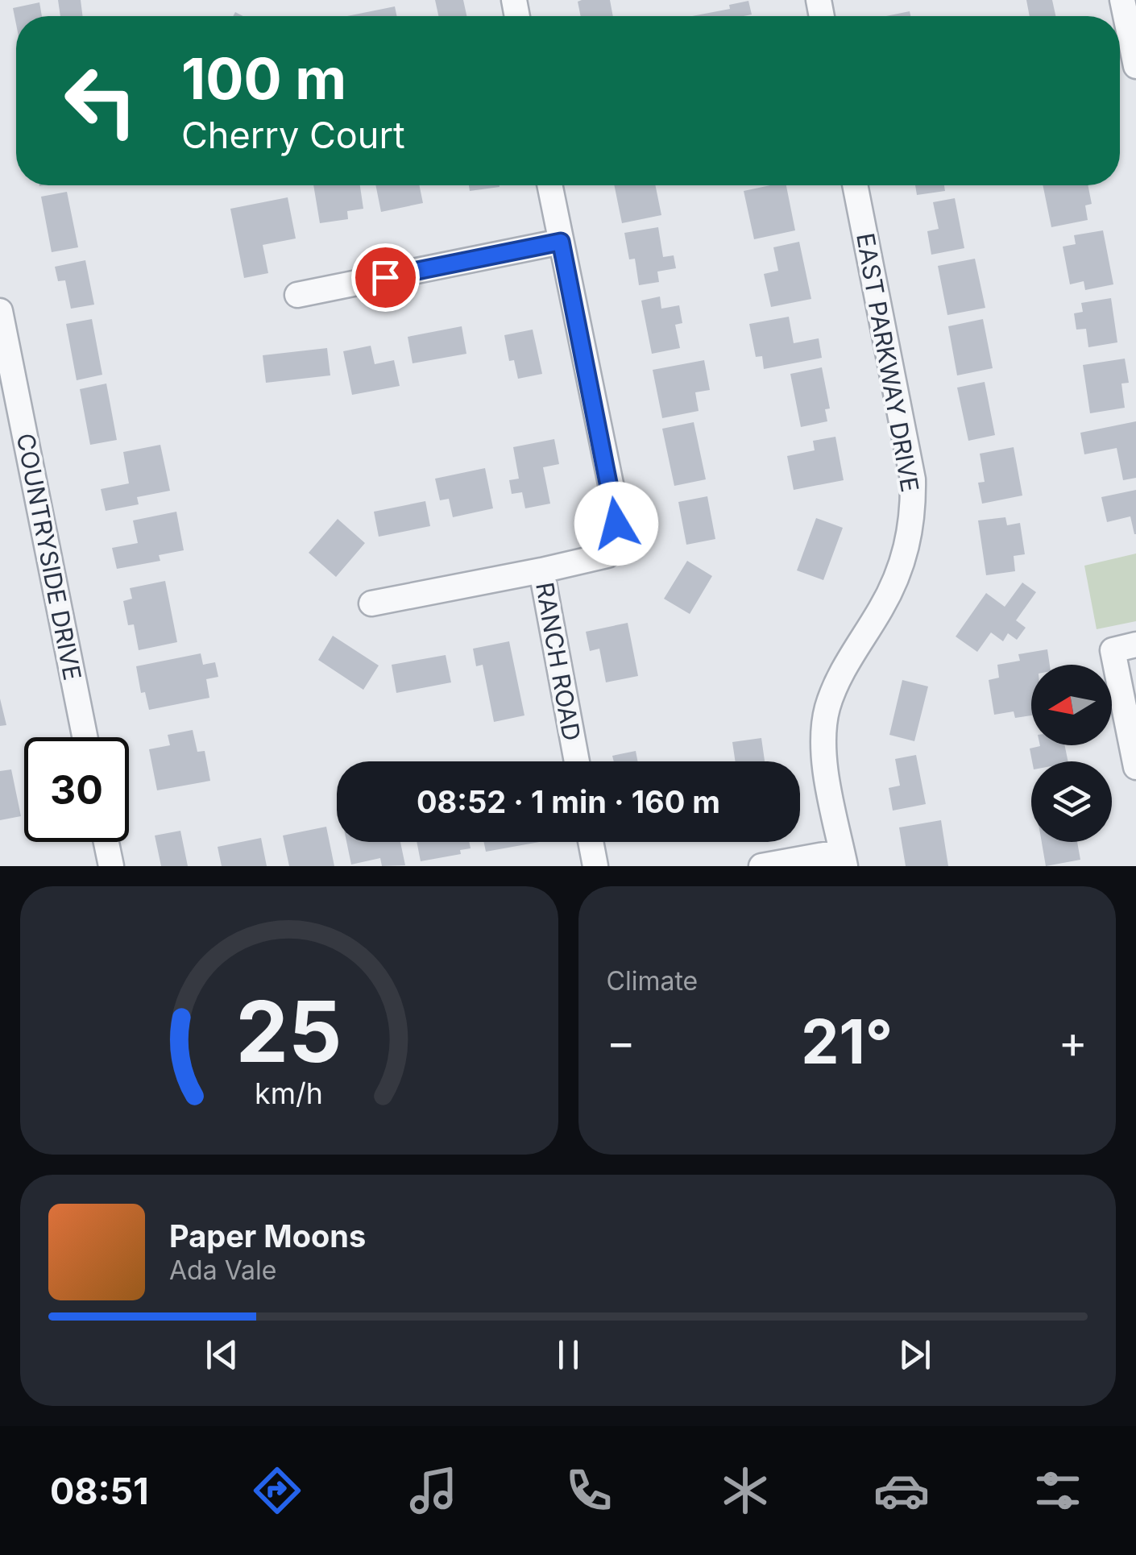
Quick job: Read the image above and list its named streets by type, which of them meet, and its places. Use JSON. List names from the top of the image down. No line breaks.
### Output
{"streets":{"street":["EAST PARKWAY DRIVE","COUNTRYSIDE DRIVE","RANCH ROAD"]},"north":"left","page":{"turn":["100 m","Cherry Court"],"limit":"30","trip":"08:52 · 1 min · 160 m","tile":"Climate","heat":["−","21°","+"],"song":["Paper Moons","Ada Vale"],"tabs":"08:51","gauge":["25","km/h"]}}
